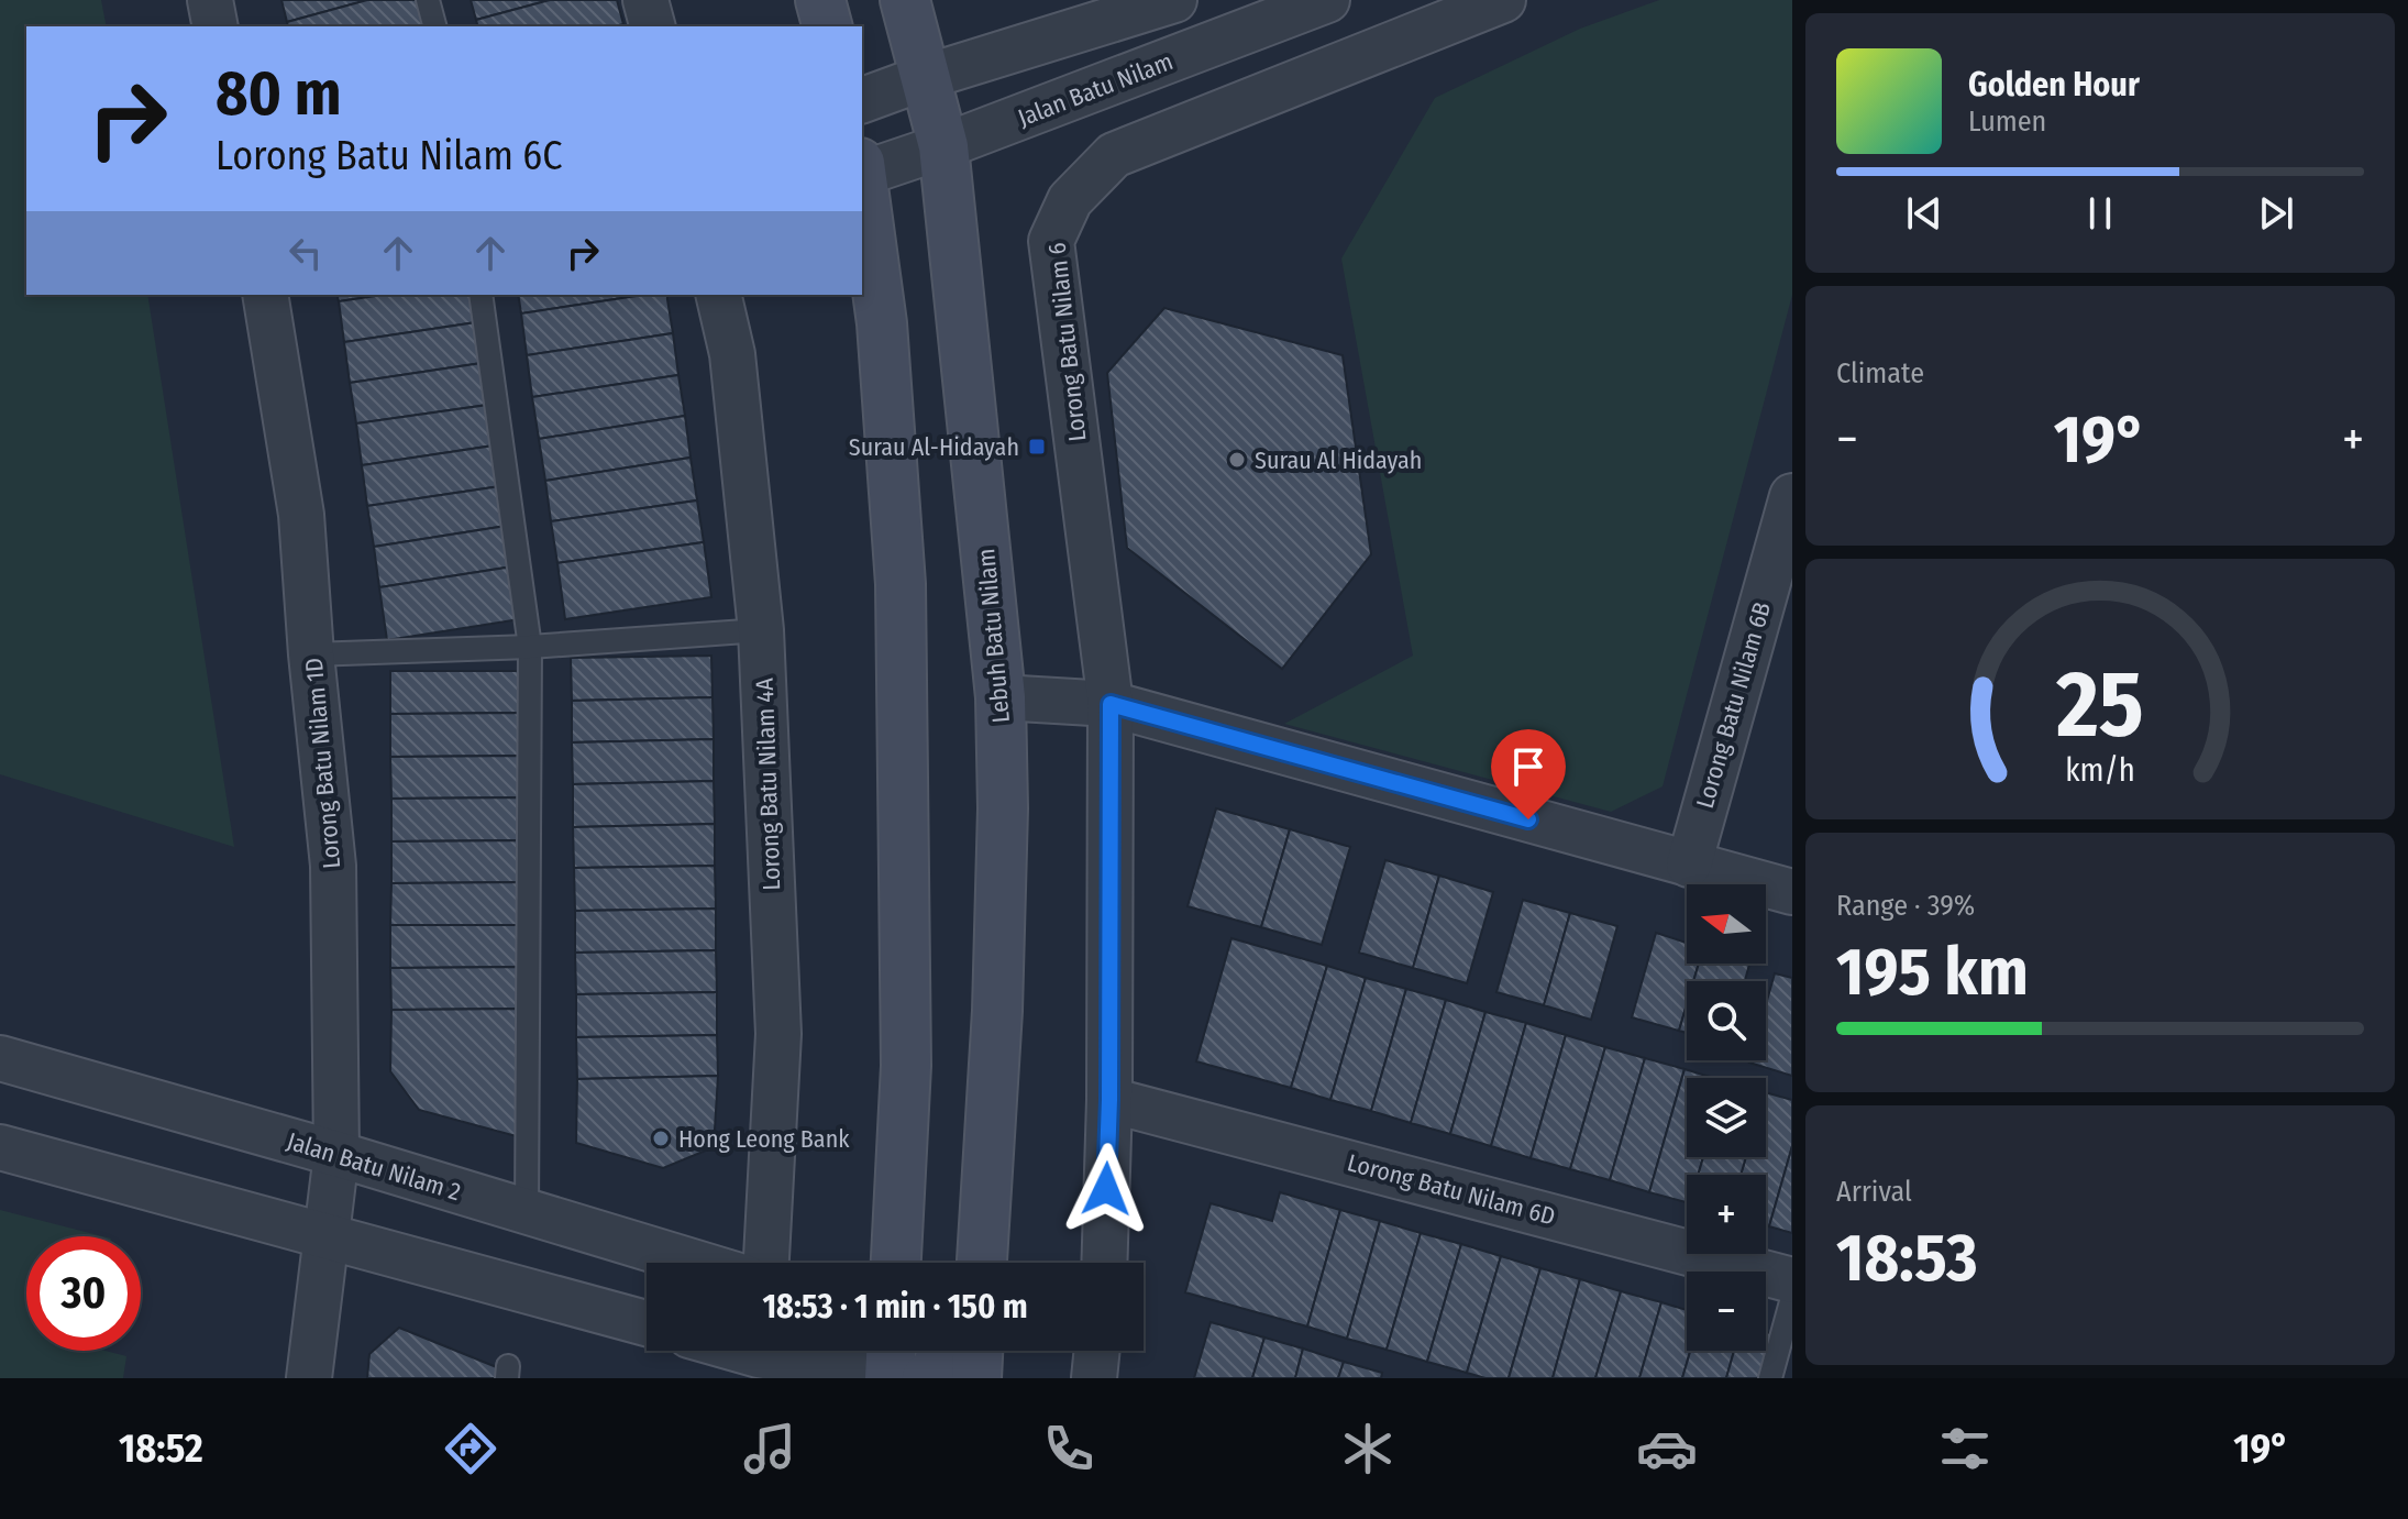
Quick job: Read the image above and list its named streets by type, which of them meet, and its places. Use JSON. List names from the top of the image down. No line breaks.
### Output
{"streets":{"main road":["Lebuh Batu Nilam"],"street":["Jalan Batu Nilam","Lorong Batu Nilam 6","Lorong Batu Nilam 6B","Lorong Batu Nilam 1D","Lorong Batu Nilam 4A","Jalan Batu Nilam 2","Lorong Batu Nilam 6D"]},"crossings":[["Jalan Batu Nilam","Lebuh Batu Nilam"],["Lorong Batu Nilam 6","Lorong Batu Nilam 6D"],["Lorong Batu Nilam 1D","Jalan Batu Nilam 2"]],"places":{"transit":["Surau Al-Hidayah"],"other":["Surau Al Hidayah","Hong Leong Bank"]},"north":"left","page":{"turn":["80 m","Lorong Batu Nilam 6C"],"song":["Golden Hour","Lumen"],"tile":["Climate",["Range · 39%","195 km"],["Arrival","18:53"]],"heat":["−","19°","+"],"map_buttons":["+","−"],"limit":"30","trip":"18:53 · 1 min · 150 m","tabs":["18:52","19°"],"gauge":["25","km/h"]}}
